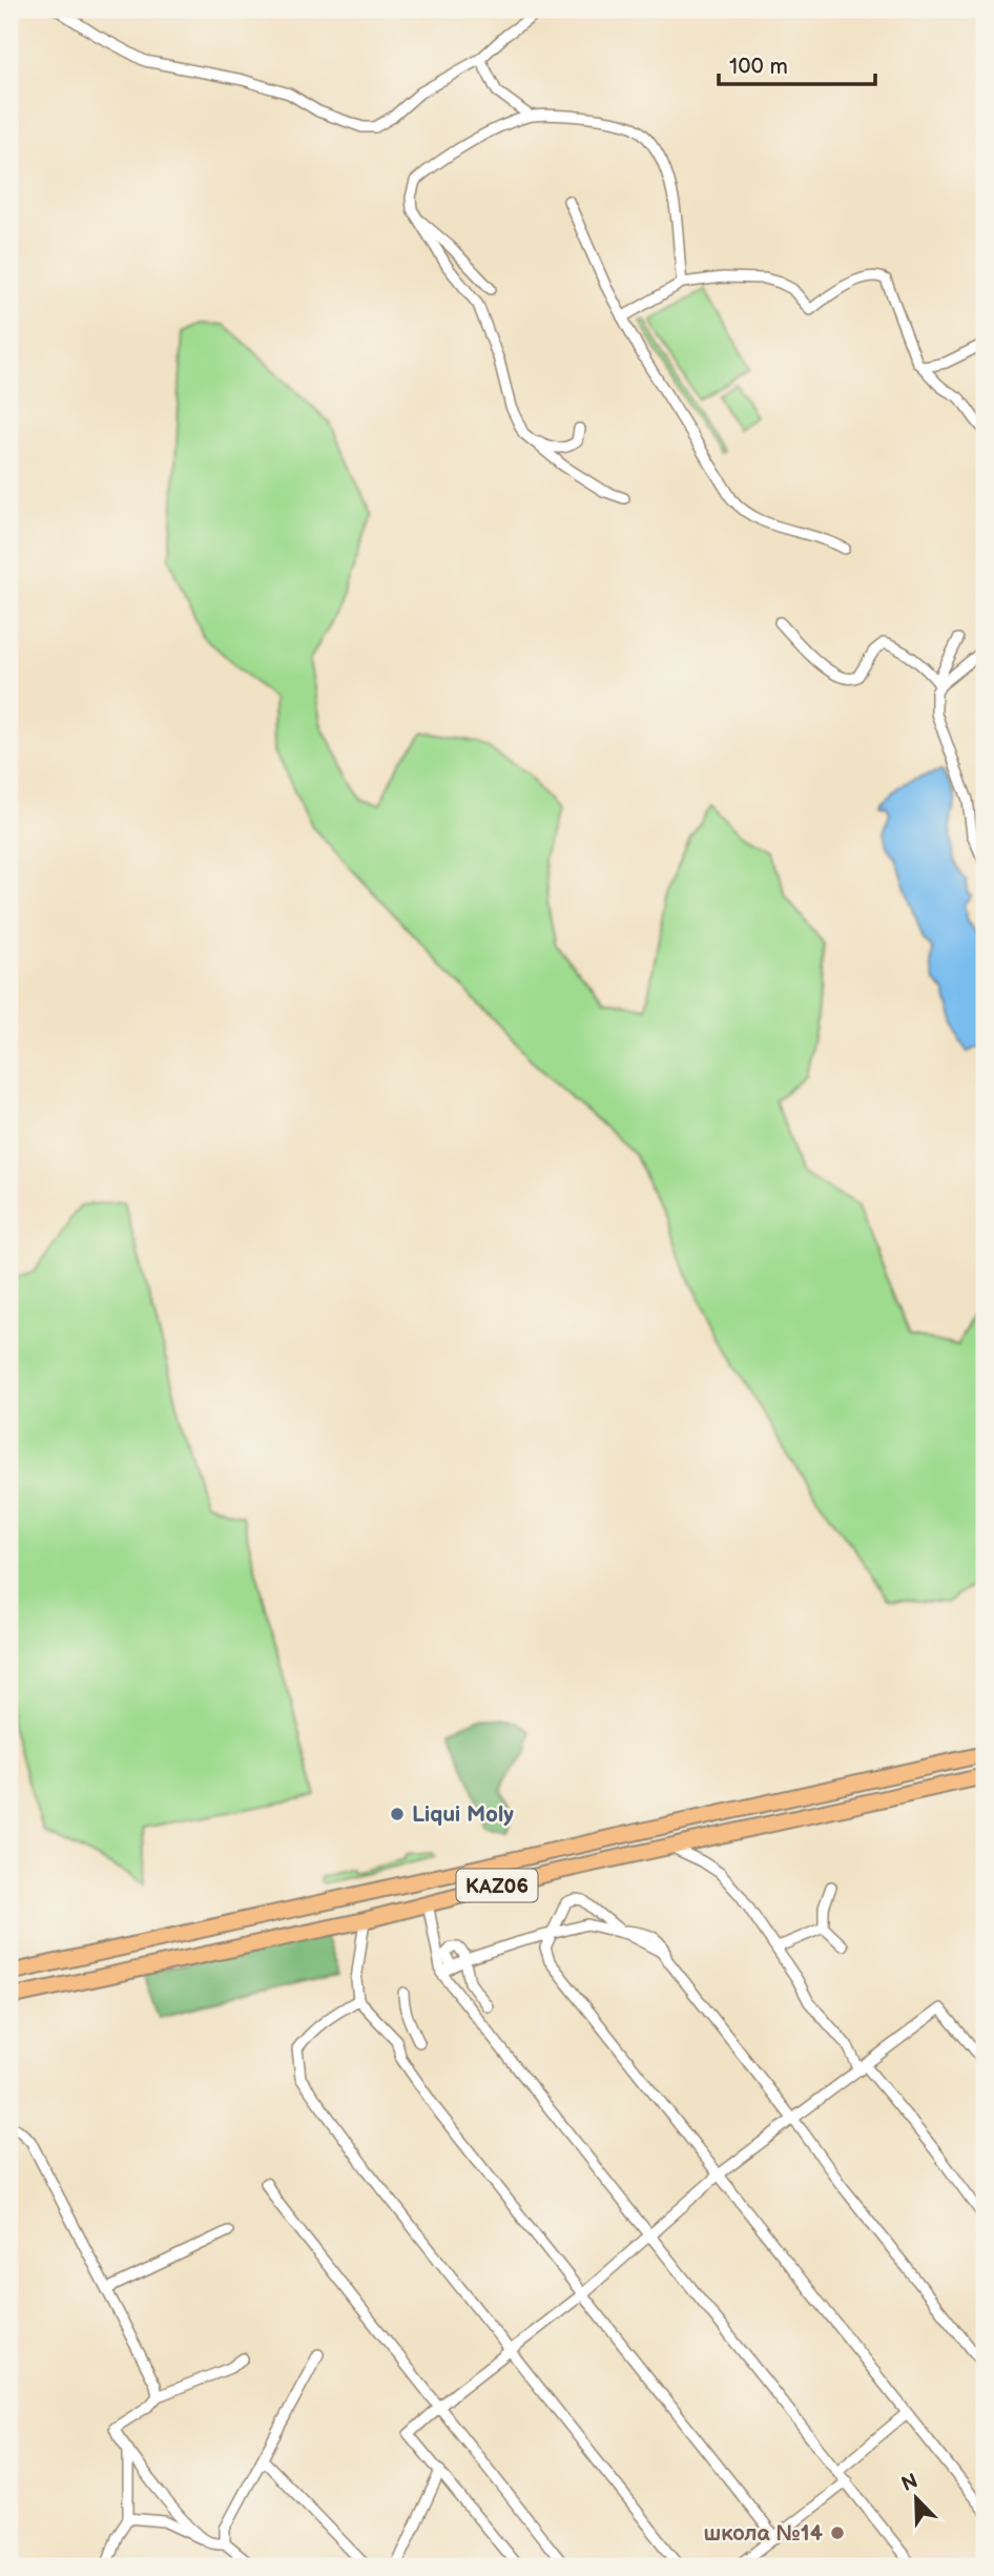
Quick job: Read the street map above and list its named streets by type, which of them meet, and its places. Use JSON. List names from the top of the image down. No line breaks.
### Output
{"streets":{"highway":["KАZ06"]},"places":["Liqui Moly","школа №14"],"scale_bar":"100 m","north":"top left"}
